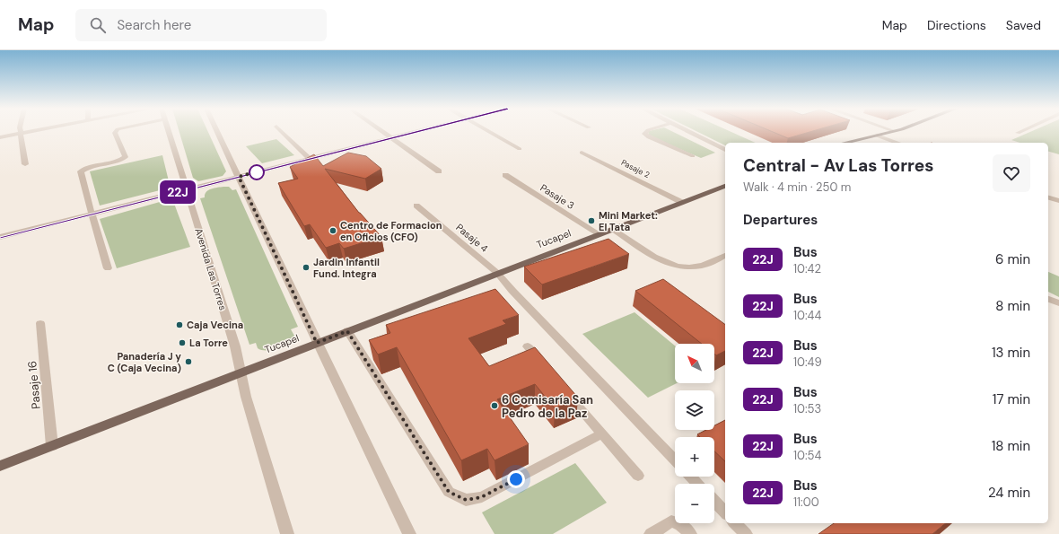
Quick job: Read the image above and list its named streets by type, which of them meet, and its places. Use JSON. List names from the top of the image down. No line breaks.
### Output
{"streets":{"main road":["Tucapel"],"street":["Pasaje 2","Pasaje 3","Pasaje 4","Avenida Las Torres","Pasaje 16"]},"crossings":[["Pasaje 2","Tucapel"],["Pasaje 3","Tucapel"],["Pasaje 4","Tucapel"],["Tucapel","Avenida Las Torres"],["Tucapel","Pasaje 16"]],"places":["Mini Market: El Tata","Centro de Formacion en Oficios (CFO)","Jardin Infantil Fund. Integra","Caja Vecina","La Torre","Panadería J y C (Caja Vecina)","6 Comisaría San Pedro de la Paz"],"lines":["bus line 22J"],"north":"top left","page":{"header":"Map","search":"Search here","nav":["Map","Directions","Saved"],"on_map":"22J","heading":[["Central - Av Las Torres","Walk · 4 min · 250 m"],"Departures"],"list":[{"mark":"22J","name":"Bus","note":"10:42","value":"6 min"},{"mark":"22J","name":"Bus","note":"10:44","value":"8 min"},{"mark":"22J","name":"Bus","note":"10:49","value":"13 min"},{"mark":"22J","name":"Bus","note":"10:53","value":"17 min"},{"mark":"22J","name":"Bus","note":"10:54","value":"18 min"},{"mark":"22J","name":"Bus","note":"11:00","value":"24 min"}],"map_buttons":["+","−"]}}
